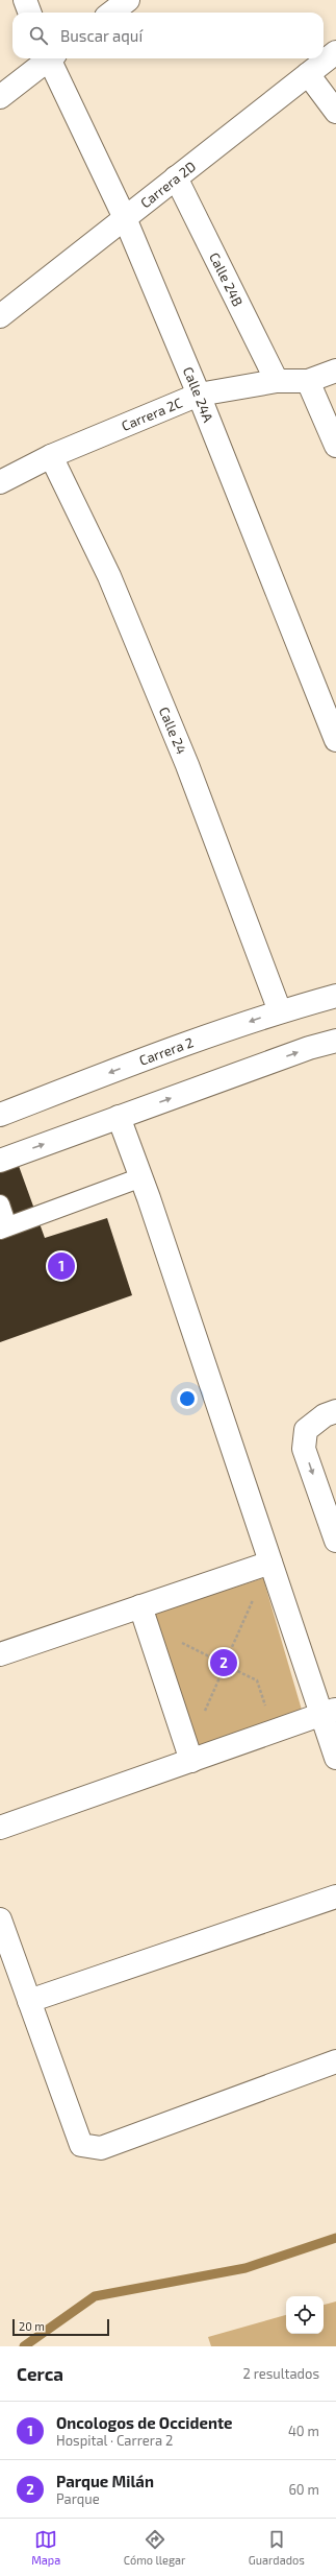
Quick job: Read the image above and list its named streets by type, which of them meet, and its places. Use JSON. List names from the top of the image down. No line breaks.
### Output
{"streets":{"street":["Carrera 2D","Calle 24B","Calle 24A","Carrera 2C","Calle 24","Carrera 2"]},"crossings":[["Carrera 2D","Calle 24B"],["Carrera 2D","Calle 24A"],["Calle 24B","Carrera 2C"],["Calle 24A","Carrera 2C"],["Carrera 2C","Calle 24"],["Calle 24","Carrera 2"]],"scale_bar":"20 m","page":{"search":"Buscar aquí","pins":["1","2"],"scale":"20 m","heading":["Cerca","2 resultados"],"list":[{"mark":"1","name":"Oncologos de Occidente","note":"Hospital · Carrera 2","value":"40 m"},{"mark":"2","name":"Parque Milán","note":"Parque","value":"60 m"}],"nav":["Mapa","Cómo llegar","Guardados"]}}
